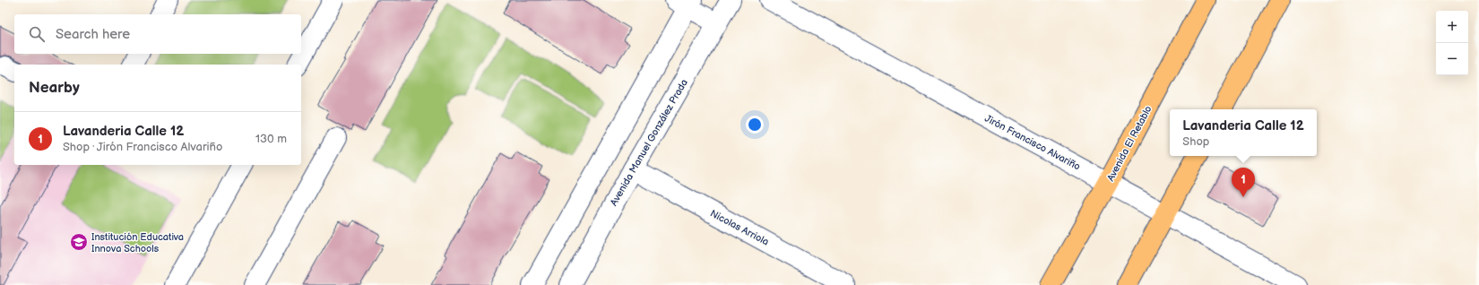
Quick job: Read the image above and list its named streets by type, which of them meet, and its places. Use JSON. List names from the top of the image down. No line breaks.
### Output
{"streets":{"main road":["Avenida El Retablo"],"street":["Avenida Manuel González Prada","Jirón Francisco Alvariño","Nicolas Arriola"]},"crossings":[["Avenida Manuel González Prada","Nicolas Arriola"],["Jirón Francisco Alvariño","Avenida El Retablo"]],"places":{"school or university":["Institución Educativa Innova Schools"]},"page":{"map_buttons":["+","−"],"search":"Search here","heading":"Nearby","popup":["Lavanderia Calle 12","Shop"],"list":[{"mark":"1","name":"Lavanderia Calle 12","note":"Shop · Jirón Francisco Alvariño","value":"130 m"}],"pins":"1"}}
